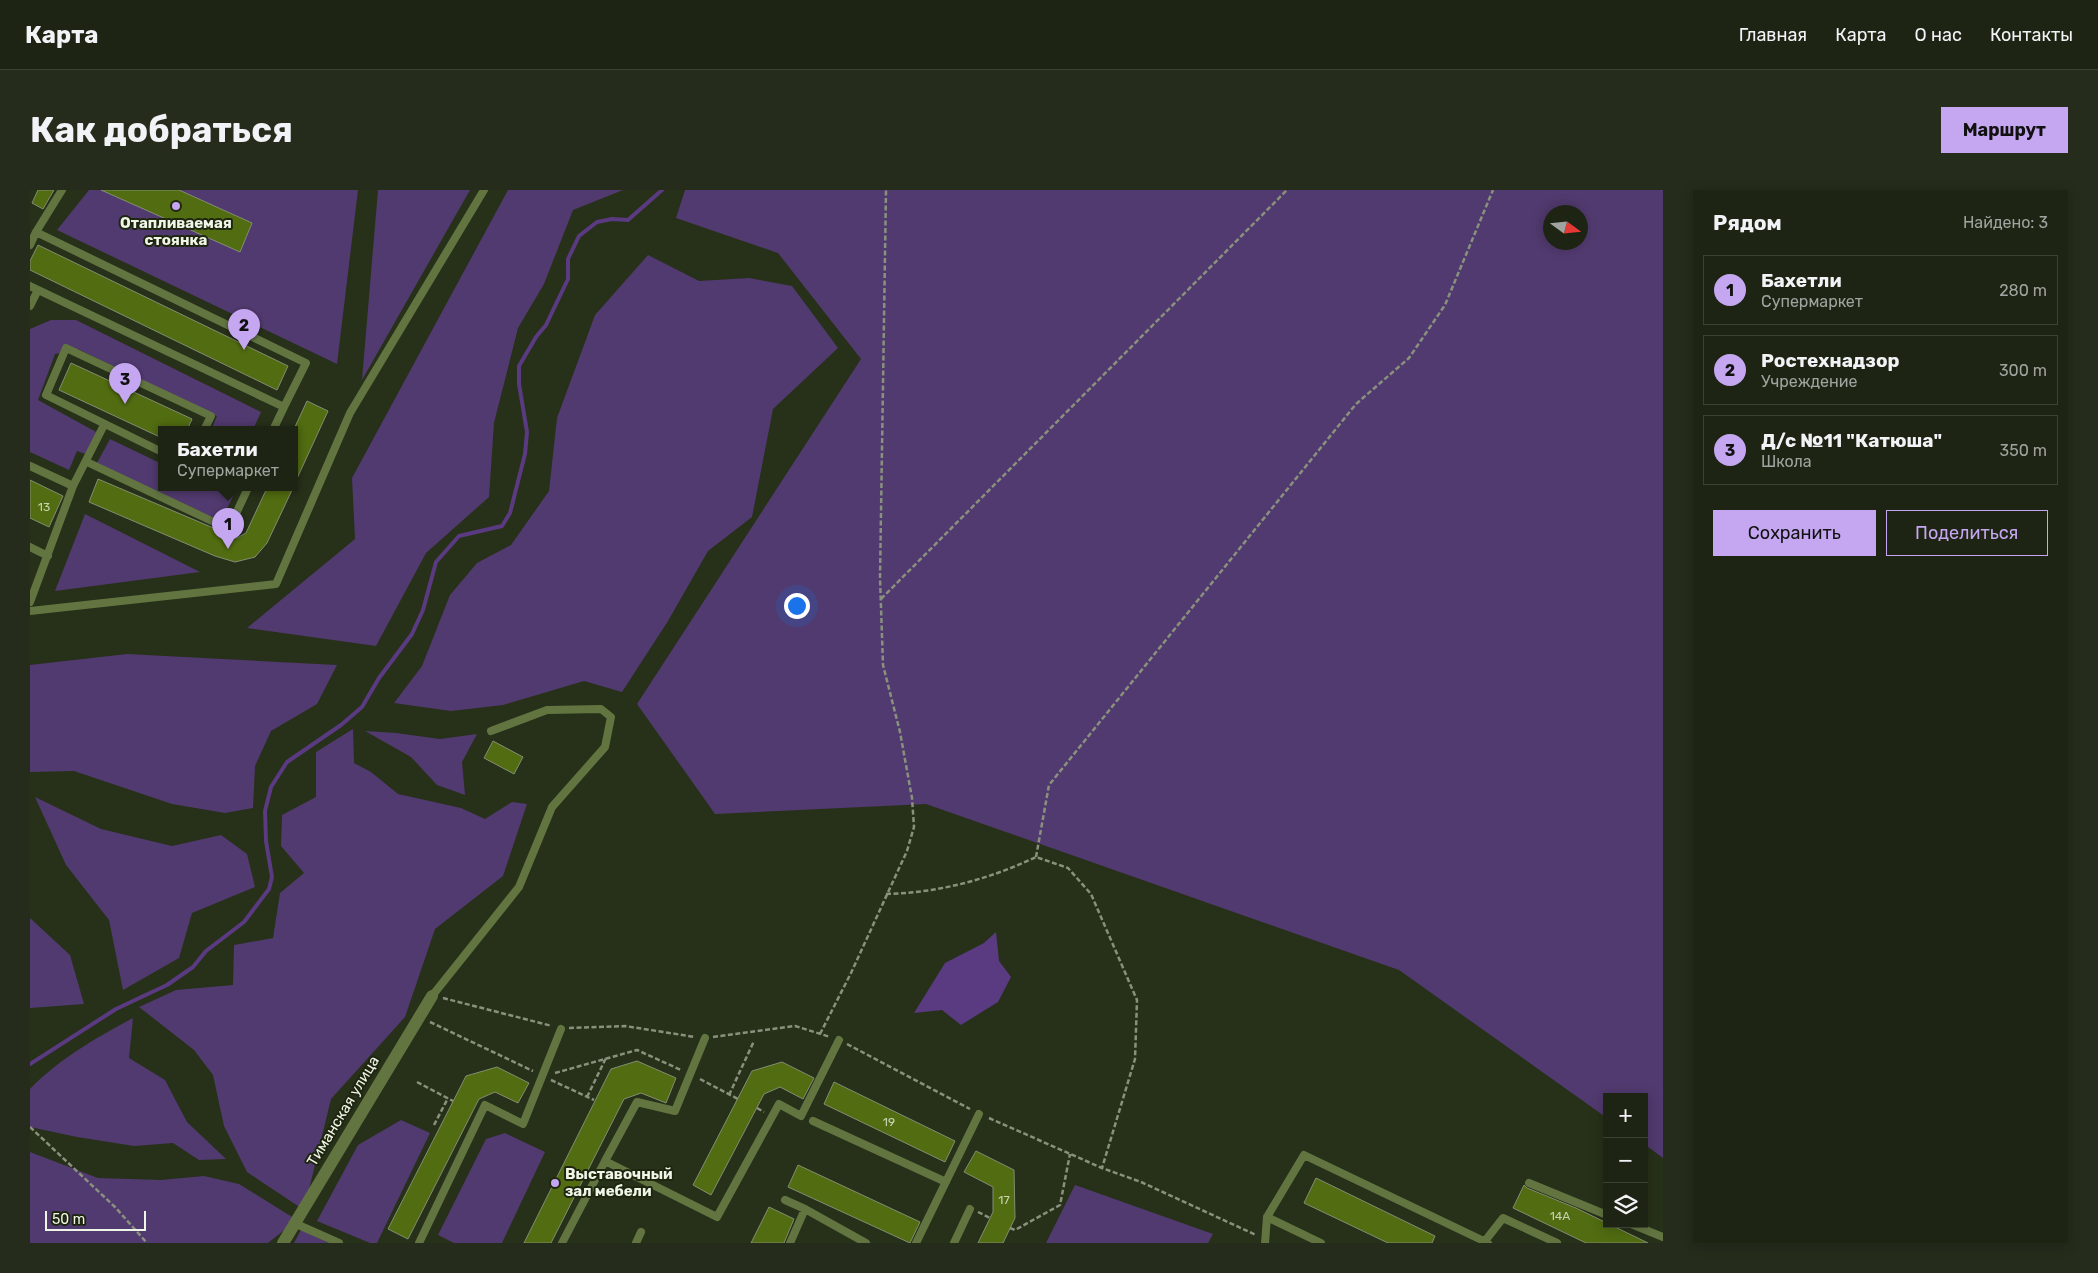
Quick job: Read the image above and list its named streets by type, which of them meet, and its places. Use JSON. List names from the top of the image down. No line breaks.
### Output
{"streets":{"street":["Тиманская улица"]},"places":["Отапливаемая стоянка","Выставочный зал мебели"],"house_numbers":["13","19","17","14А"],"scale_bar":"50 m","north":"right","page":{"header":"Карта","nav":["Главная","Карта","О нас","Контакты"],"buttons":["Маршрут",["Сохранить","Поделиться"]],"title":"Как добраться","heading":["Рядом","Найдено: 3"],"list":[{"mark":"1","name":"Бахетли","note":"Супермаркет","value":"280 m"},{"mark":"2","name":"Ростехнадзор","note":"Учреждение","value":"300 m"},{"mark":"3","name":"Д/с №11 \"Катюша\"","note":"Школа","value":"350 m"}],"pins":["2","3","1"],"popup":["Бахетли","Супермаркет"],"map_buttons":["+","−"],"scale":"50 m"}}
